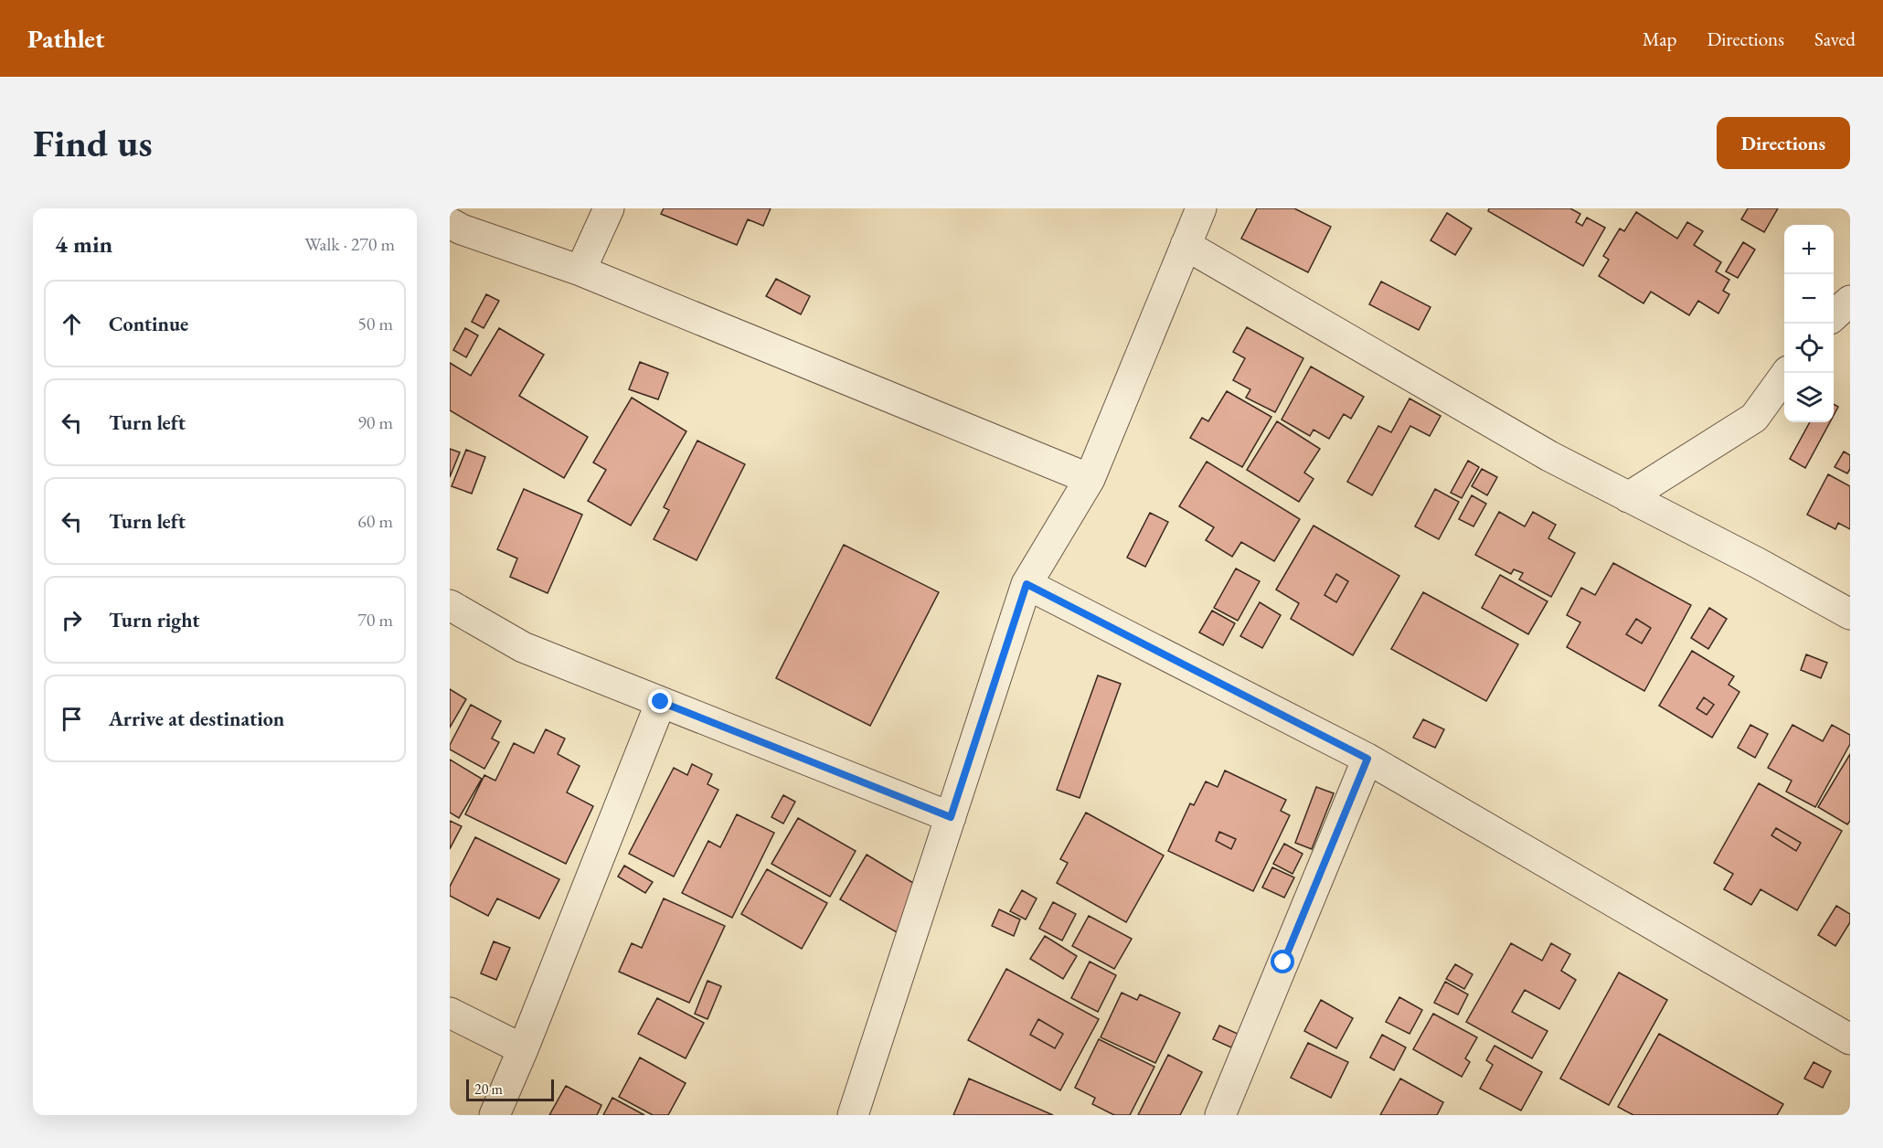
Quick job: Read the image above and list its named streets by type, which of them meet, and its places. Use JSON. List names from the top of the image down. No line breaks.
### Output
{"scale_bar":"20 m","page":{"header":"Pathlet","nav":["Map","Directions","Saved"],"buttons":"Directions","title":"Find us","heading":["4 min","Walk · 270 m"],"map_buttons":["+","−"],"list":[["Continue","50 m"],["Turn left","90 m"],["Turn left","60 m"],["Turn right","70 m"],"Arrive at destination"],"scale":"20 m"}}
